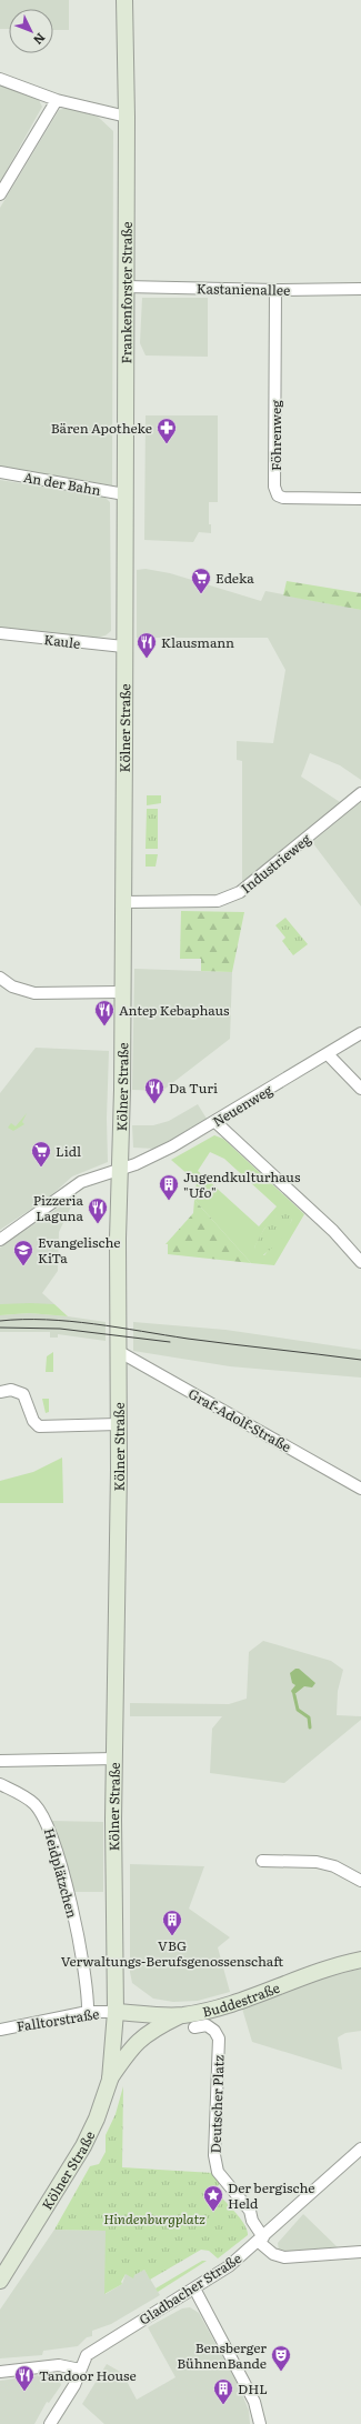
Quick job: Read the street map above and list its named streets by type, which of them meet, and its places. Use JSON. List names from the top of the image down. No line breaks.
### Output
{"streets":{"main road":["Frankenforster Straße","Kölner Straße","Buddestraße"],"street":["Kastanienallee","Föhrenweg","An der Bahn","Kaule","Industrieweg","Neuenweg","Graf-Adolf-Straße","Heidplätzchen","Falltorstraße","Deutscher Platz","Gladbacher Straße"]},"crossings":[["Kastanienallee","Frankenforster Straße"],["Kastanienallee","Föhrenweg"],["Frankenforster Straße","An der Bahn"],["Frankenforster Straße","Kölner Straße"],["Kaule","Kölner Straße"],["Kölner Straße","Industrieweg"],["Kölner Straße","Neuenweg"],["Kölner Straße","Graf-Adolf-Straße"],["Kölner Straße","Buddestraße"],["Kölner Straße","Falltorstraße"],["Heidplätzchen","Falltorstraße"],["Buddestraße","Falltorstraße"],["Deutscher Platz","Gladbacher Straße"]],"parks":["Hindenburgplatz"],"places":{"pharmacy":["Bären Apotheke"],"supermarket":["Edeka","Lidl"],"restaurant":["Klausmann","Antep Kebaphaus","Da Turi","Pizzeria Laguna","Tandoor House"],"building":["Jugendkulturhaus \"Ufo\"","VBG Verwaltungs-Berufsgenossenschaft","DHL"],"school or university":["Evangelische KiTa"],"place":["Der bergische Held"],"theatre":["Bensberger BühnenBande"]},"north":"bottom right"}
